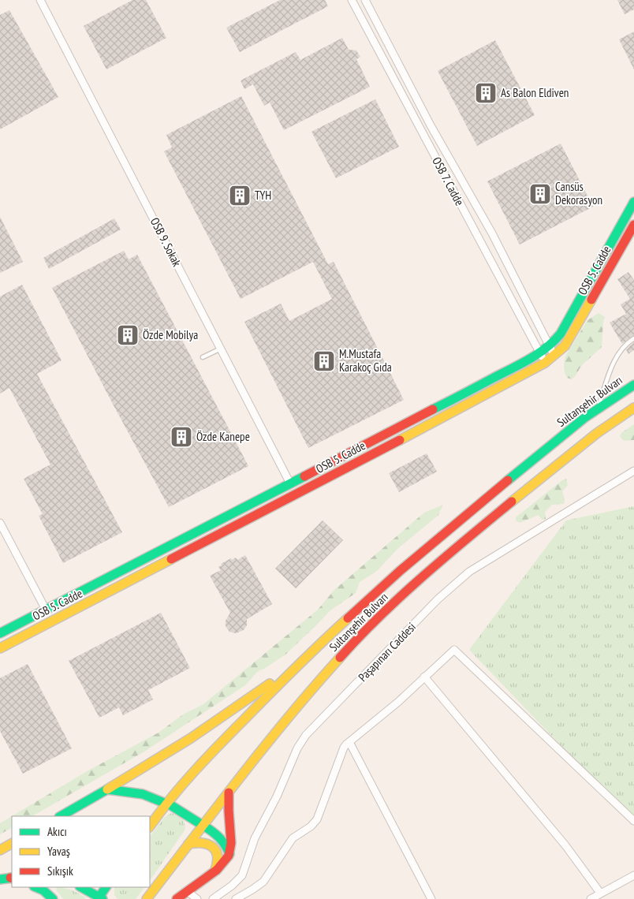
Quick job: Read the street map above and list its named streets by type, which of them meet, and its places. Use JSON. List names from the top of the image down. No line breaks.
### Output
{"streets":{"main road":["OSB 5. Cadde","Sultanşehir Bulvarı"],"street":["OSB 7. Cadde","OSB 9. Sokak","Paşapınarı Caddesi"]},"crossings":[["OSB 7. Cadde","OSB 5. Cadde"]],"places":{"building":["As Balon Eldiven","Cansüs Dekorasyon","TYH","Özde Mobilya","M.Mustafa Karakoç Gıda","Özde Kanepe"]},"legend":["Akıcı","Yavaş","Sıkışık"]}
